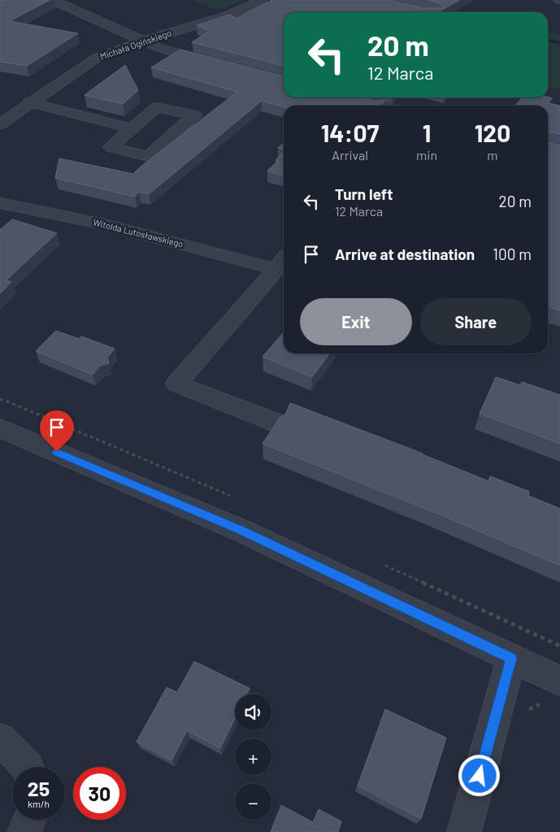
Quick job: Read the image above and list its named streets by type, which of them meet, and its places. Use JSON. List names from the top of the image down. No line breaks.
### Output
{"streets":{"street":["Michała Ogińskiego","Witolda Lutosławskiego"]},"page":{"turn":["20 m","12 Marca"],"eta":["14:07","Arrival","1","min","120","m"],"list":[{"name":"Turn left","note":"12 Marca","value":"20 m"},{"name":"Arrive at destination","value":"100 m"}],"buttons":["Exit","Share"],"map_buttons":["+","−"],"speed":"25 km/h","limit":"30"}}
